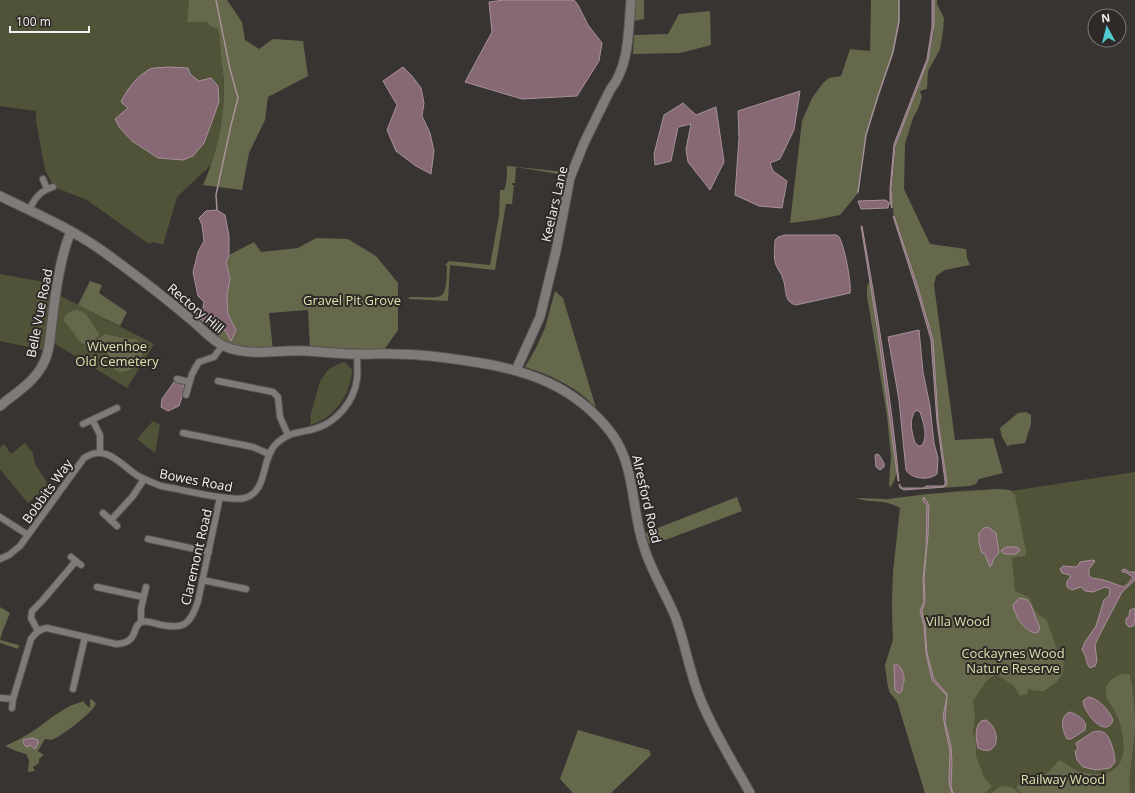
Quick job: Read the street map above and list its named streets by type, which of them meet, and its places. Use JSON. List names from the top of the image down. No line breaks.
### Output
{"streets":{"street":["Keelars Lane","Rectory Hill","Belle Vue Road","Bowes Road","Bobbits Way","Alresford Road","Claremont Road"]},"crossings":[["Keelars Lane","Alresford Road"],["Rectory Hill","Belle Vue Road"],["Rectory Hill","Bowes Road"],["Rectory Hill","Alresford Road"],["Bowes Road","Bobbits Way"],["Bowes Road","Claremont Road"]],"parks":["Gravel Pit Grove","Wivenhoe Old Cemetery","Villa Wood","Cockaynes Wood Nature Reserve","Railway Wood"],"scale_bar":"100 m","north":"top"}
